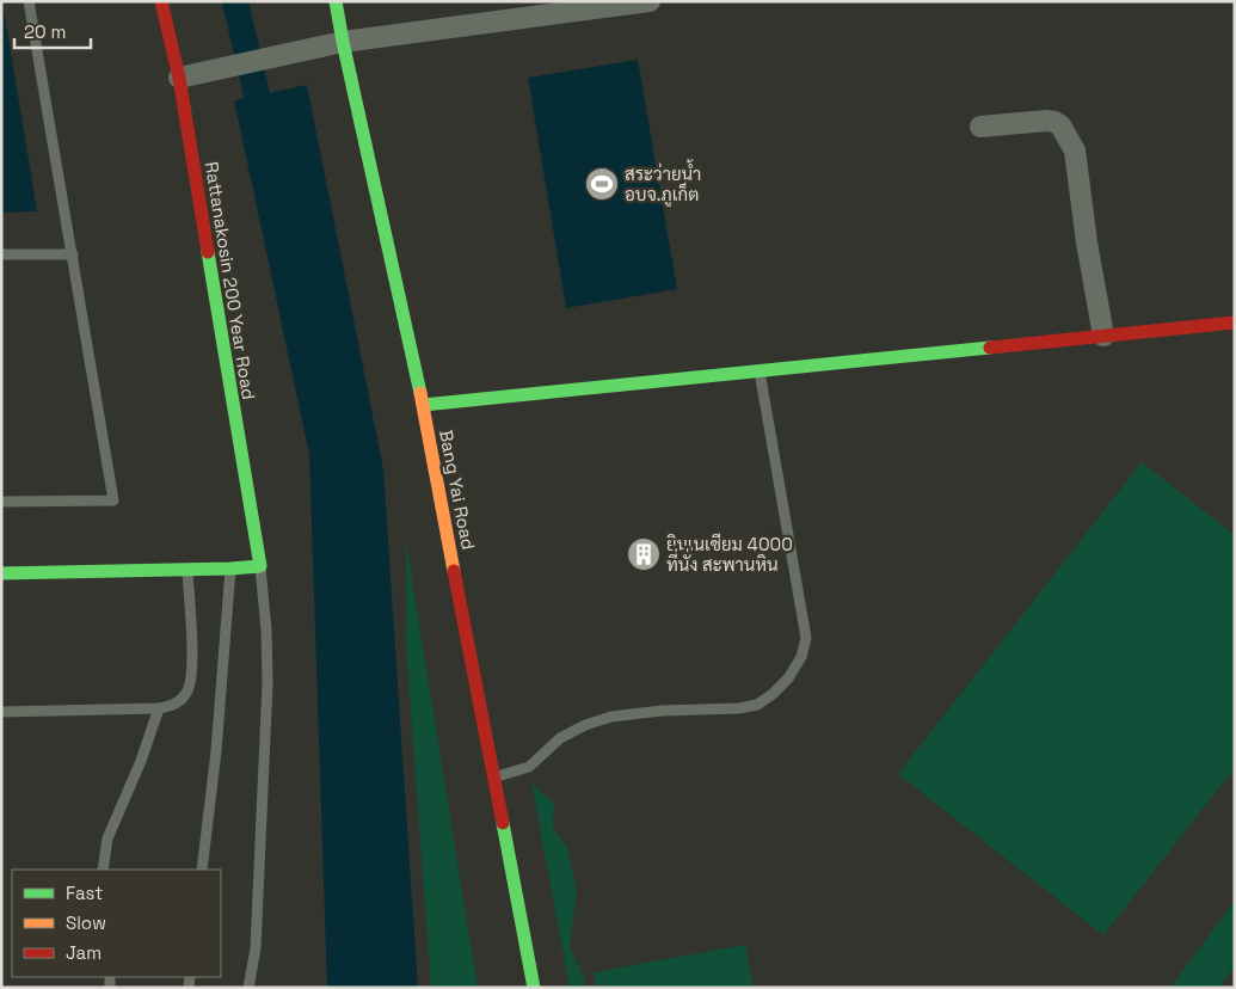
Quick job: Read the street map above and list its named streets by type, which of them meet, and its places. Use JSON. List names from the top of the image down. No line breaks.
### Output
{"streets":{"street":["Rattanakosin 200 Year Road","Bang Yai Road"]},"places":{"sports":["สระว่ายน้ำ อบจ.ภูเก็ต"],"building":["ยิมเนเซียม 4000 ที่นั่ง สะพานหิน"]},"legend":["Fast","Slow","Jam"],"scale_bar":"20 m"}
